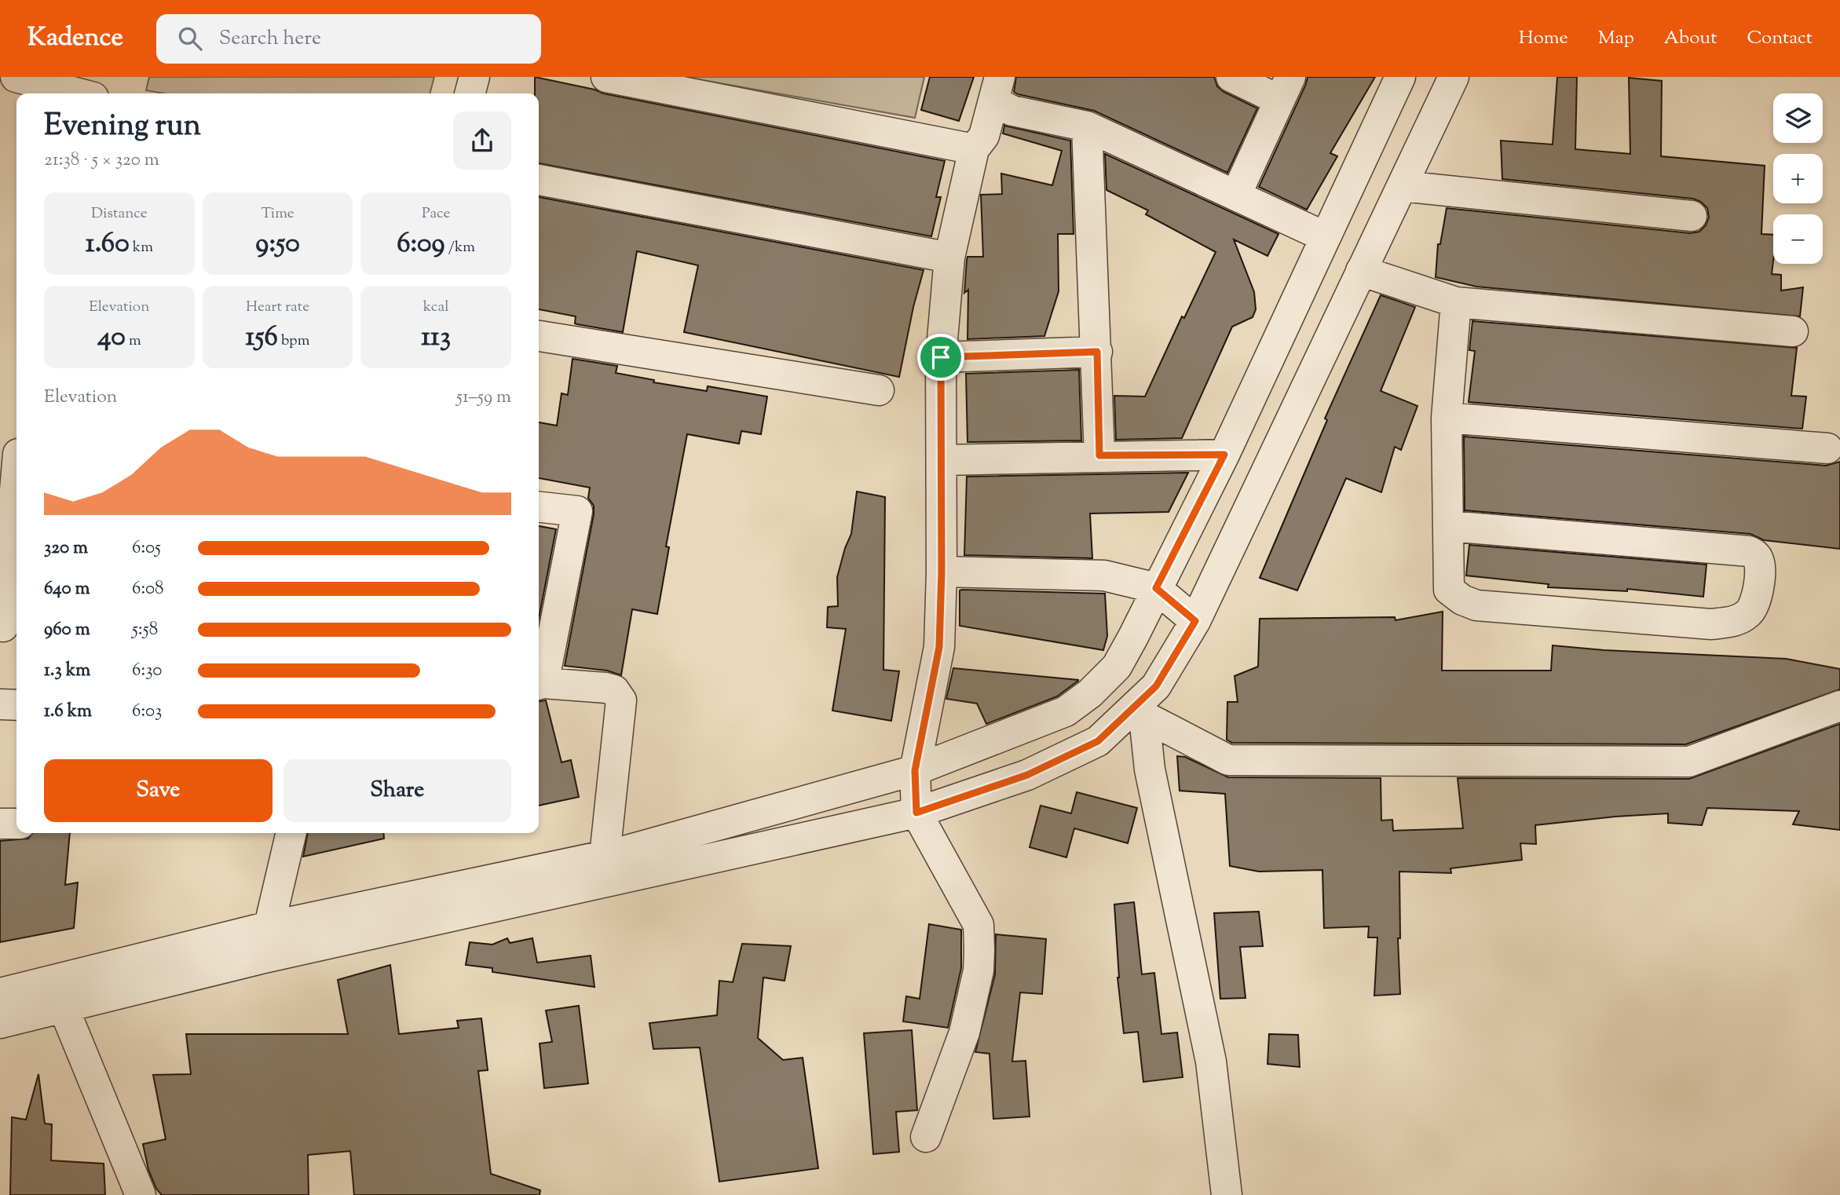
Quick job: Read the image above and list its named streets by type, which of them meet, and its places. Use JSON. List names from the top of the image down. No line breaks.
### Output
{"page":{"header":"Kadence","search":"Search here","nav":["Home","Map","About","Contact"],"map_buttons":["+","−"],"heading":["Evening run","21:38 · 5 × 320 m"],"stats":[["Distance","1.60 km"],["Time","9:50"],["Pace","6:09 /km"],["Elevation","40 m"],["Heart rate","156 bpm"],["kcal","113"]],"chart":["Elevation","51–59 m"],"list":[{"name":"320 m","note":"6:05"},{"name":"640 m","note":"6:08"},{"name":"960 m","note":"5:58"},{"name":"1.3 km","note":"6:30"},{"name":"1.6 km","note":"6:03"}],"buttons":["Save","Share"]}}
